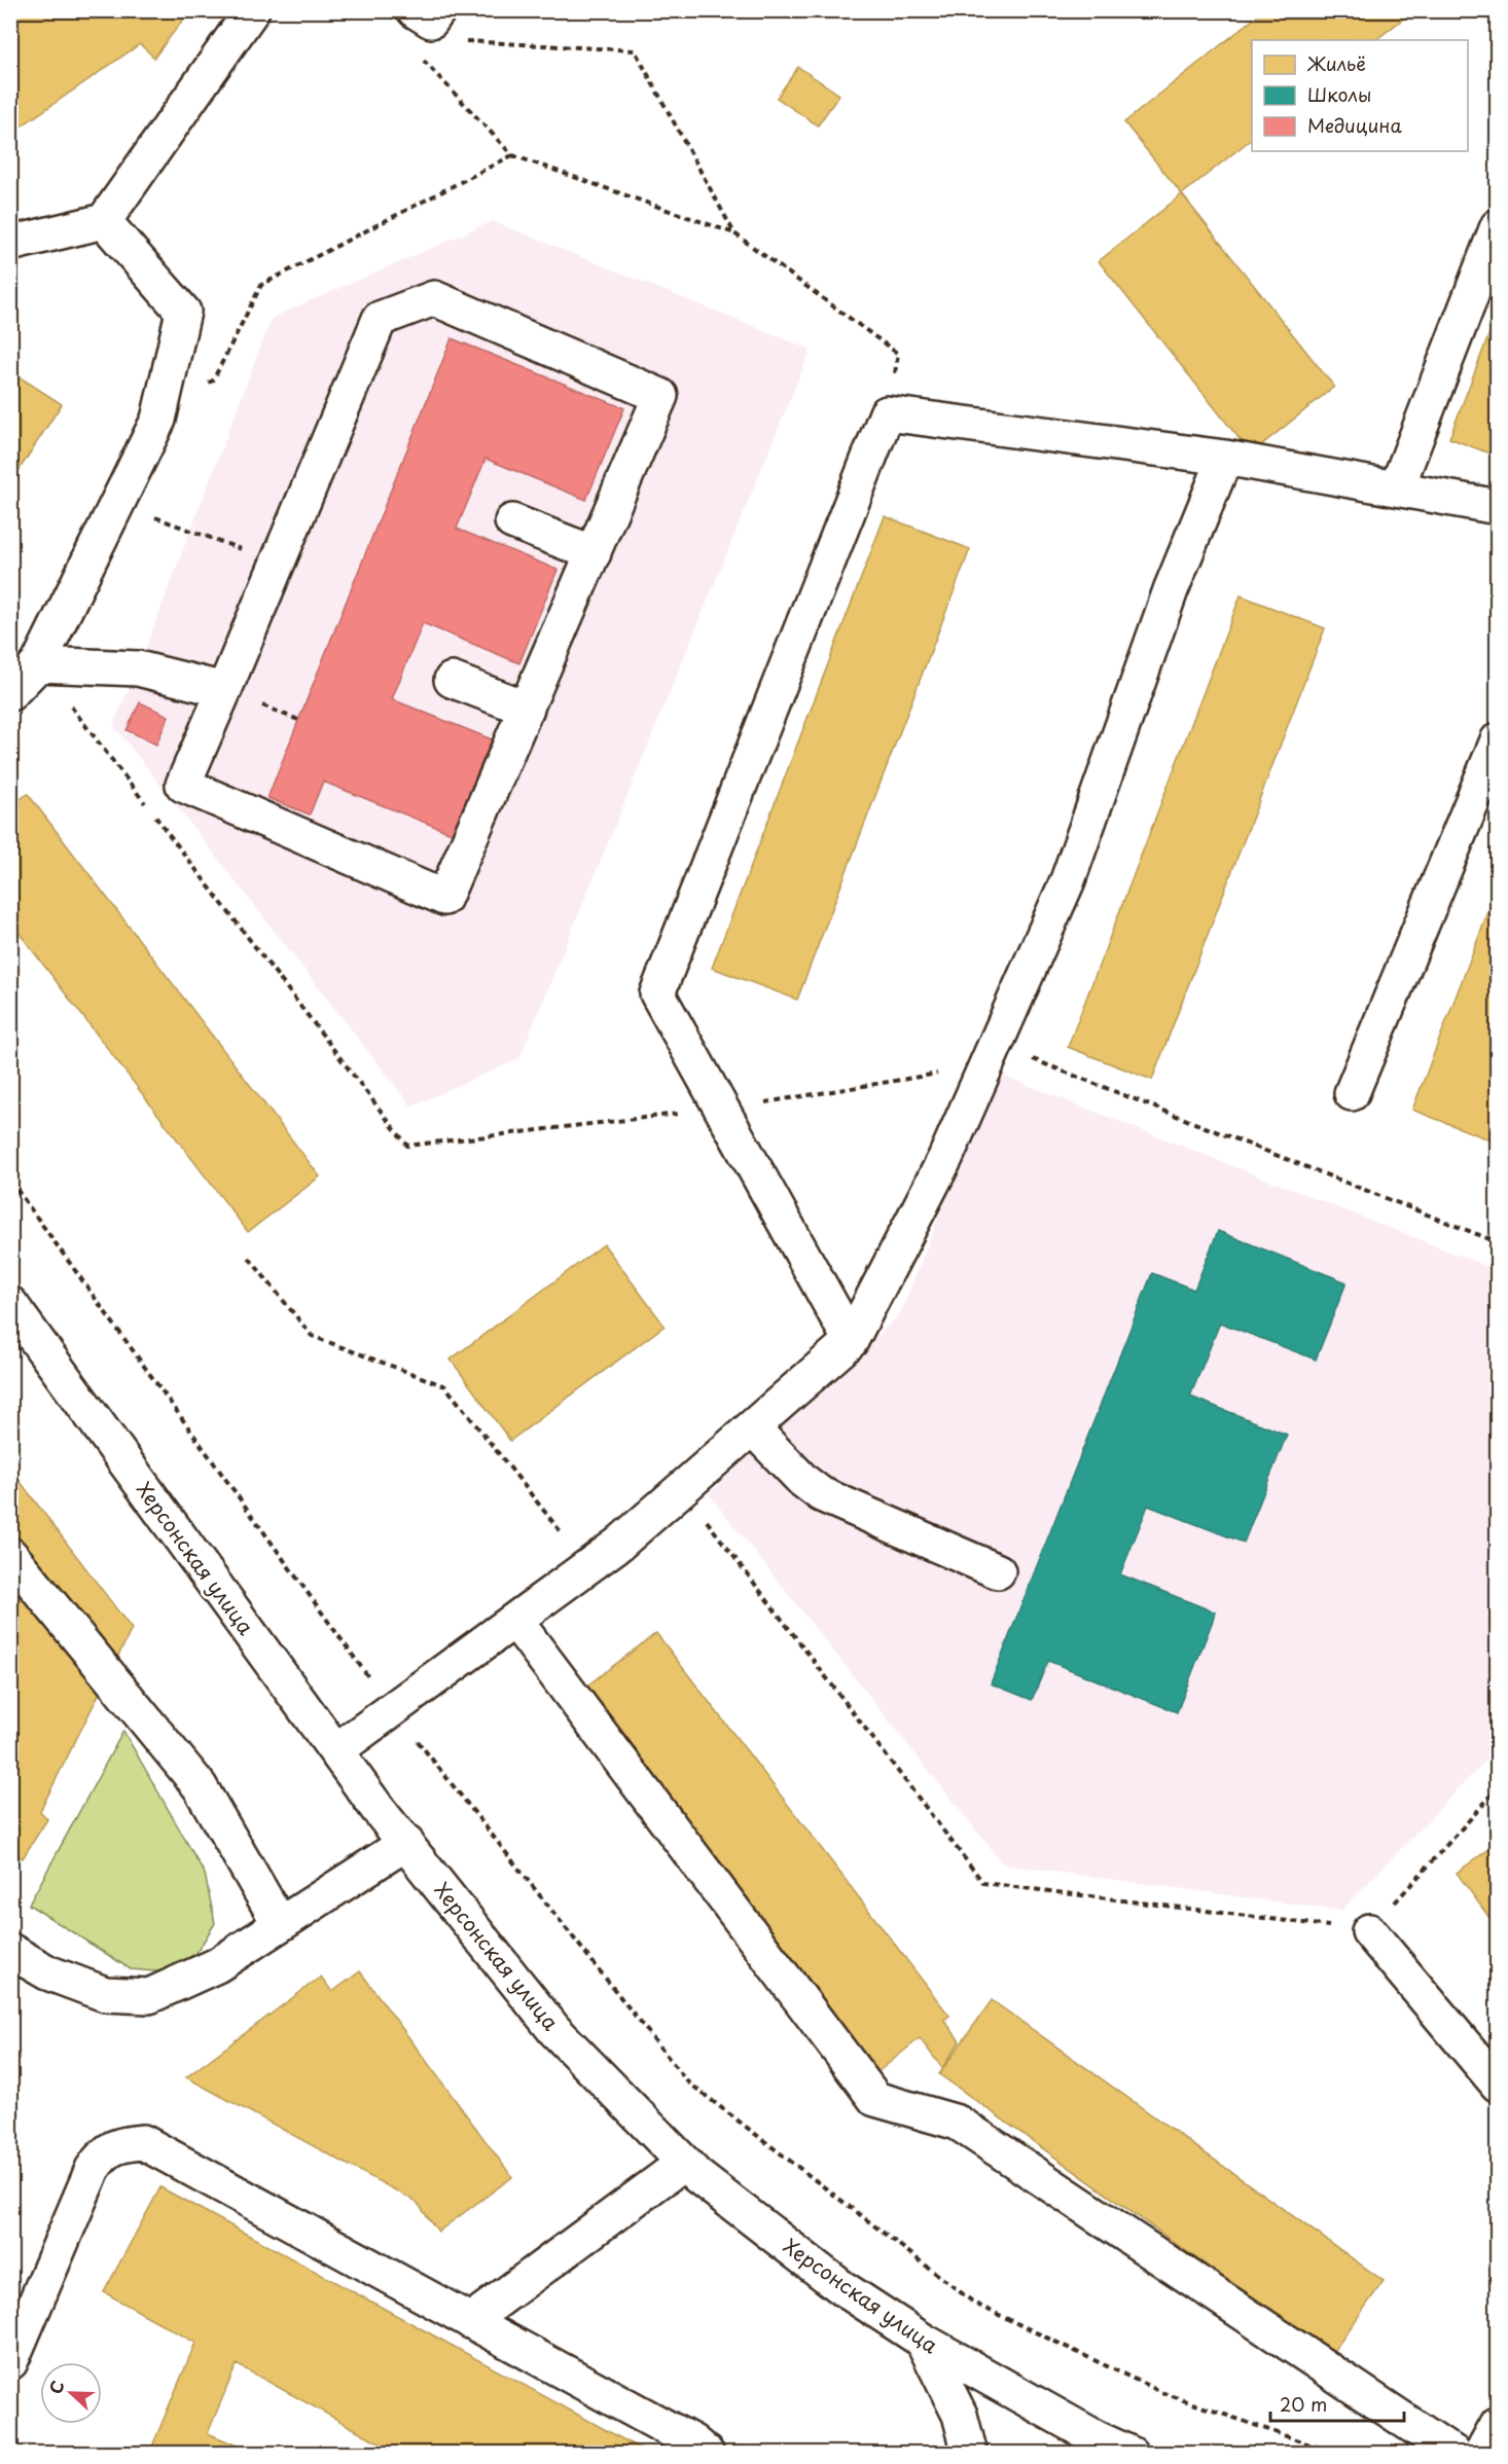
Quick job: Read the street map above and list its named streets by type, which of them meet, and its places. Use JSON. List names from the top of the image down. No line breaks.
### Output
{"streets":{"street":["Херсонская улица"]},"legend":["Жильё","Школы","Медицина"],"scale_bar":"20 m","north":"left"}
